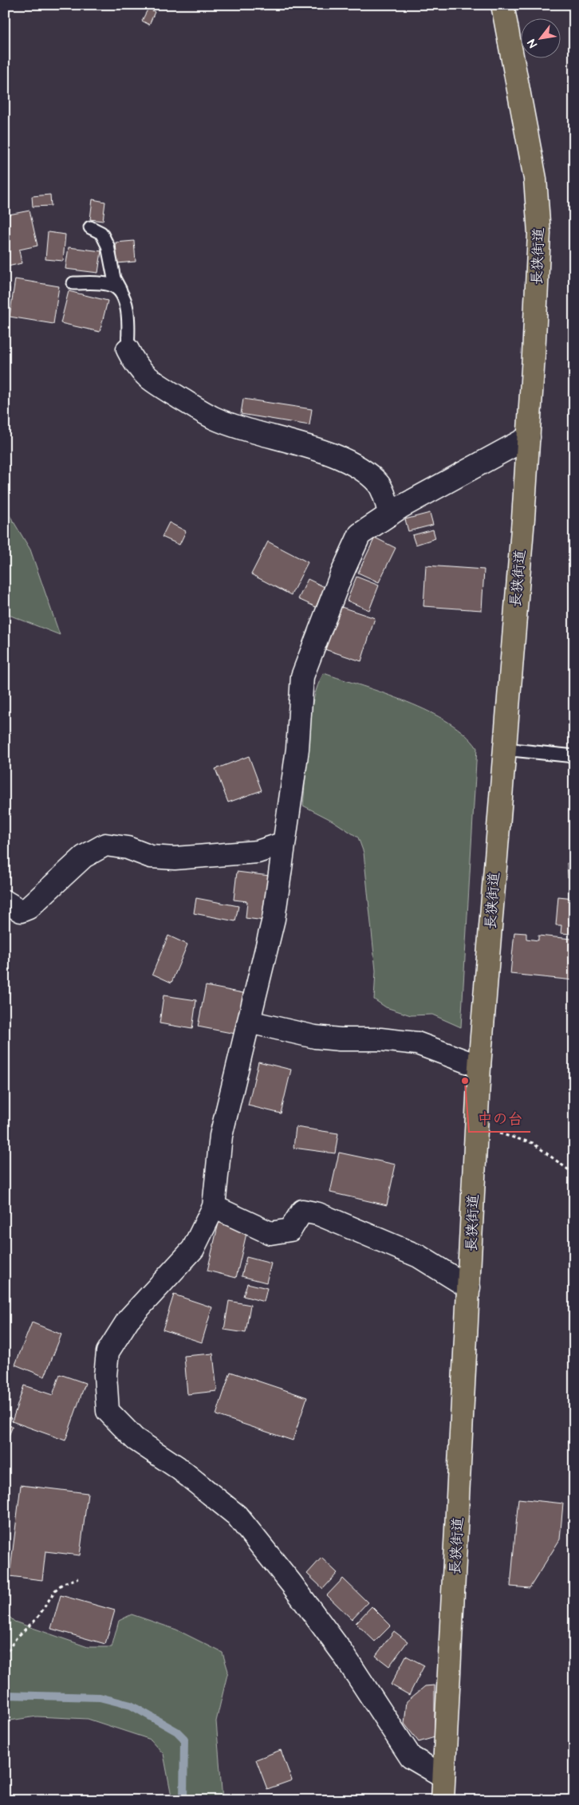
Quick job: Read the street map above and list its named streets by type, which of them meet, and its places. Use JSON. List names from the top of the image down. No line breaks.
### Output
{"streets":{"main road":["長狭街道"]},"places":["中の台"],"north":"bottom left"}
